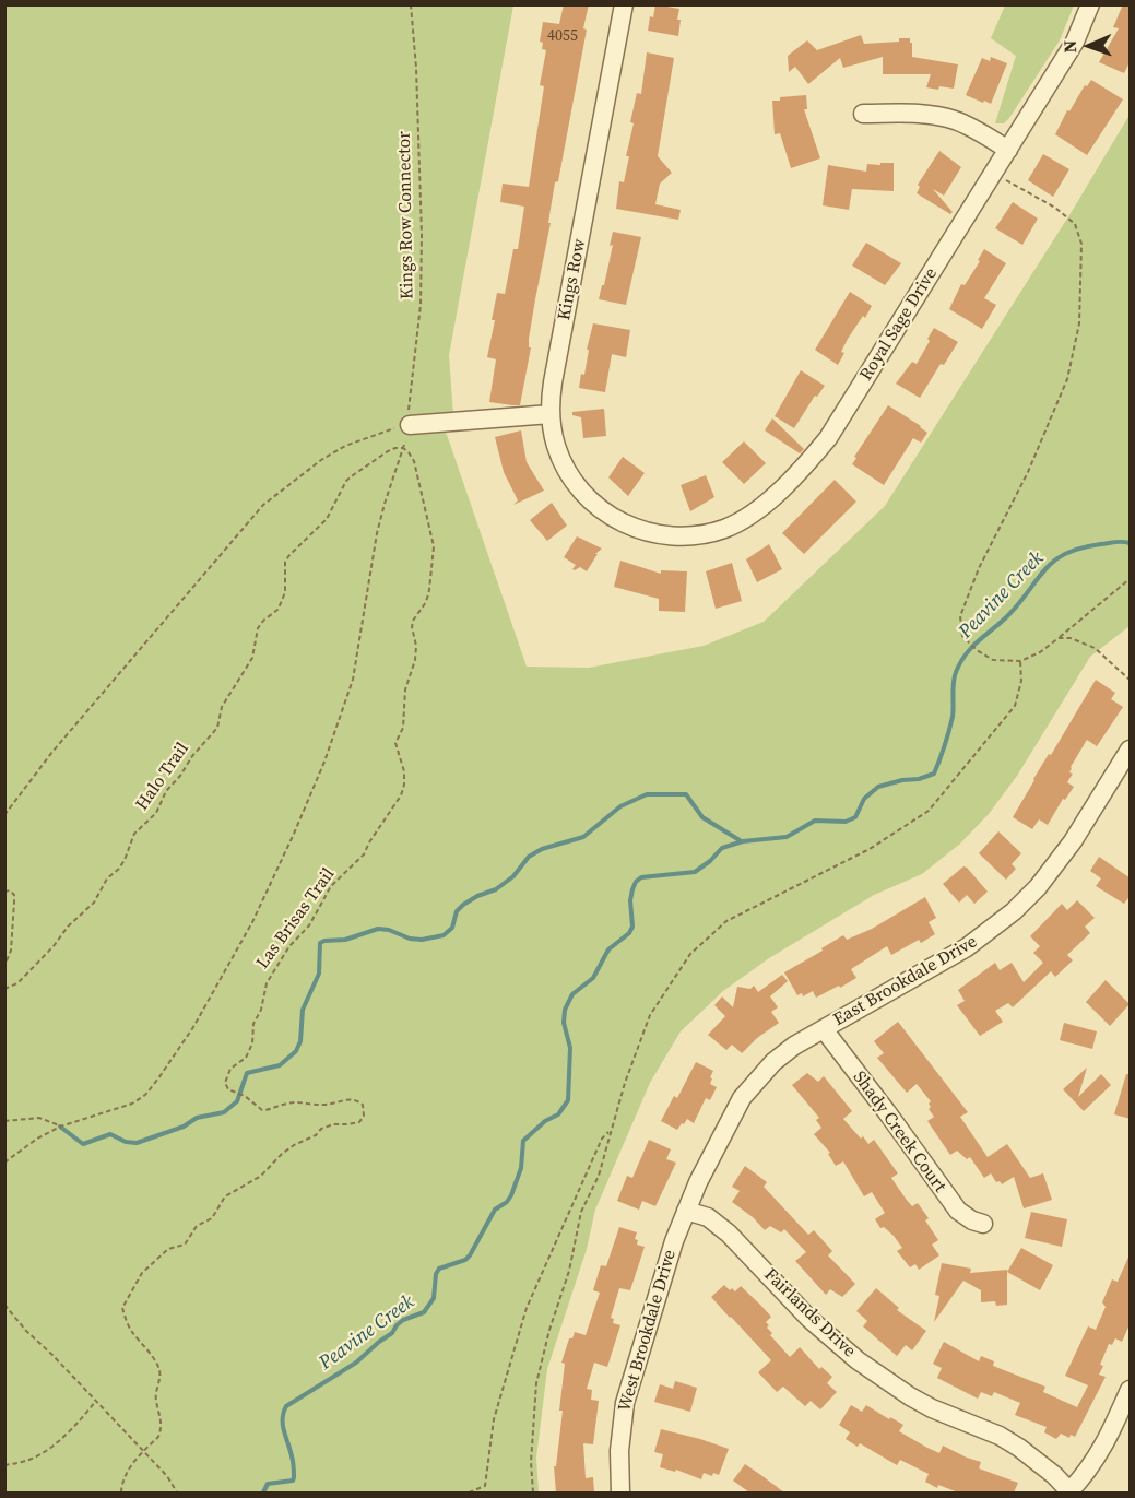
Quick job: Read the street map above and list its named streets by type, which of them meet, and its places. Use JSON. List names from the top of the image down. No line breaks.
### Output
{"streets":{"street":["Kings Row","Royal Sage Drive","East Brookdale Drive","Shady Creek Court","Fairlands Drive","West Brookdale Drive"],"path":["Kings Row Connector","Halo Trail","Las Brisas Trail"]},"crossings":[["Kings Row","Royal Sage Drive"],["Halo Trail","Las Brisas Trail"],["East Brookdale Drive","Shady Creek Court"],["East Brookdale Drive","Fairlands Drive"],["East Brookdale Drive","West Brookdale Drive"],["Fairlands Drive","West Brookdale Drive"]],"water":["Peavine Creek"],"house_numbers":["4055"],"north":"left"}
